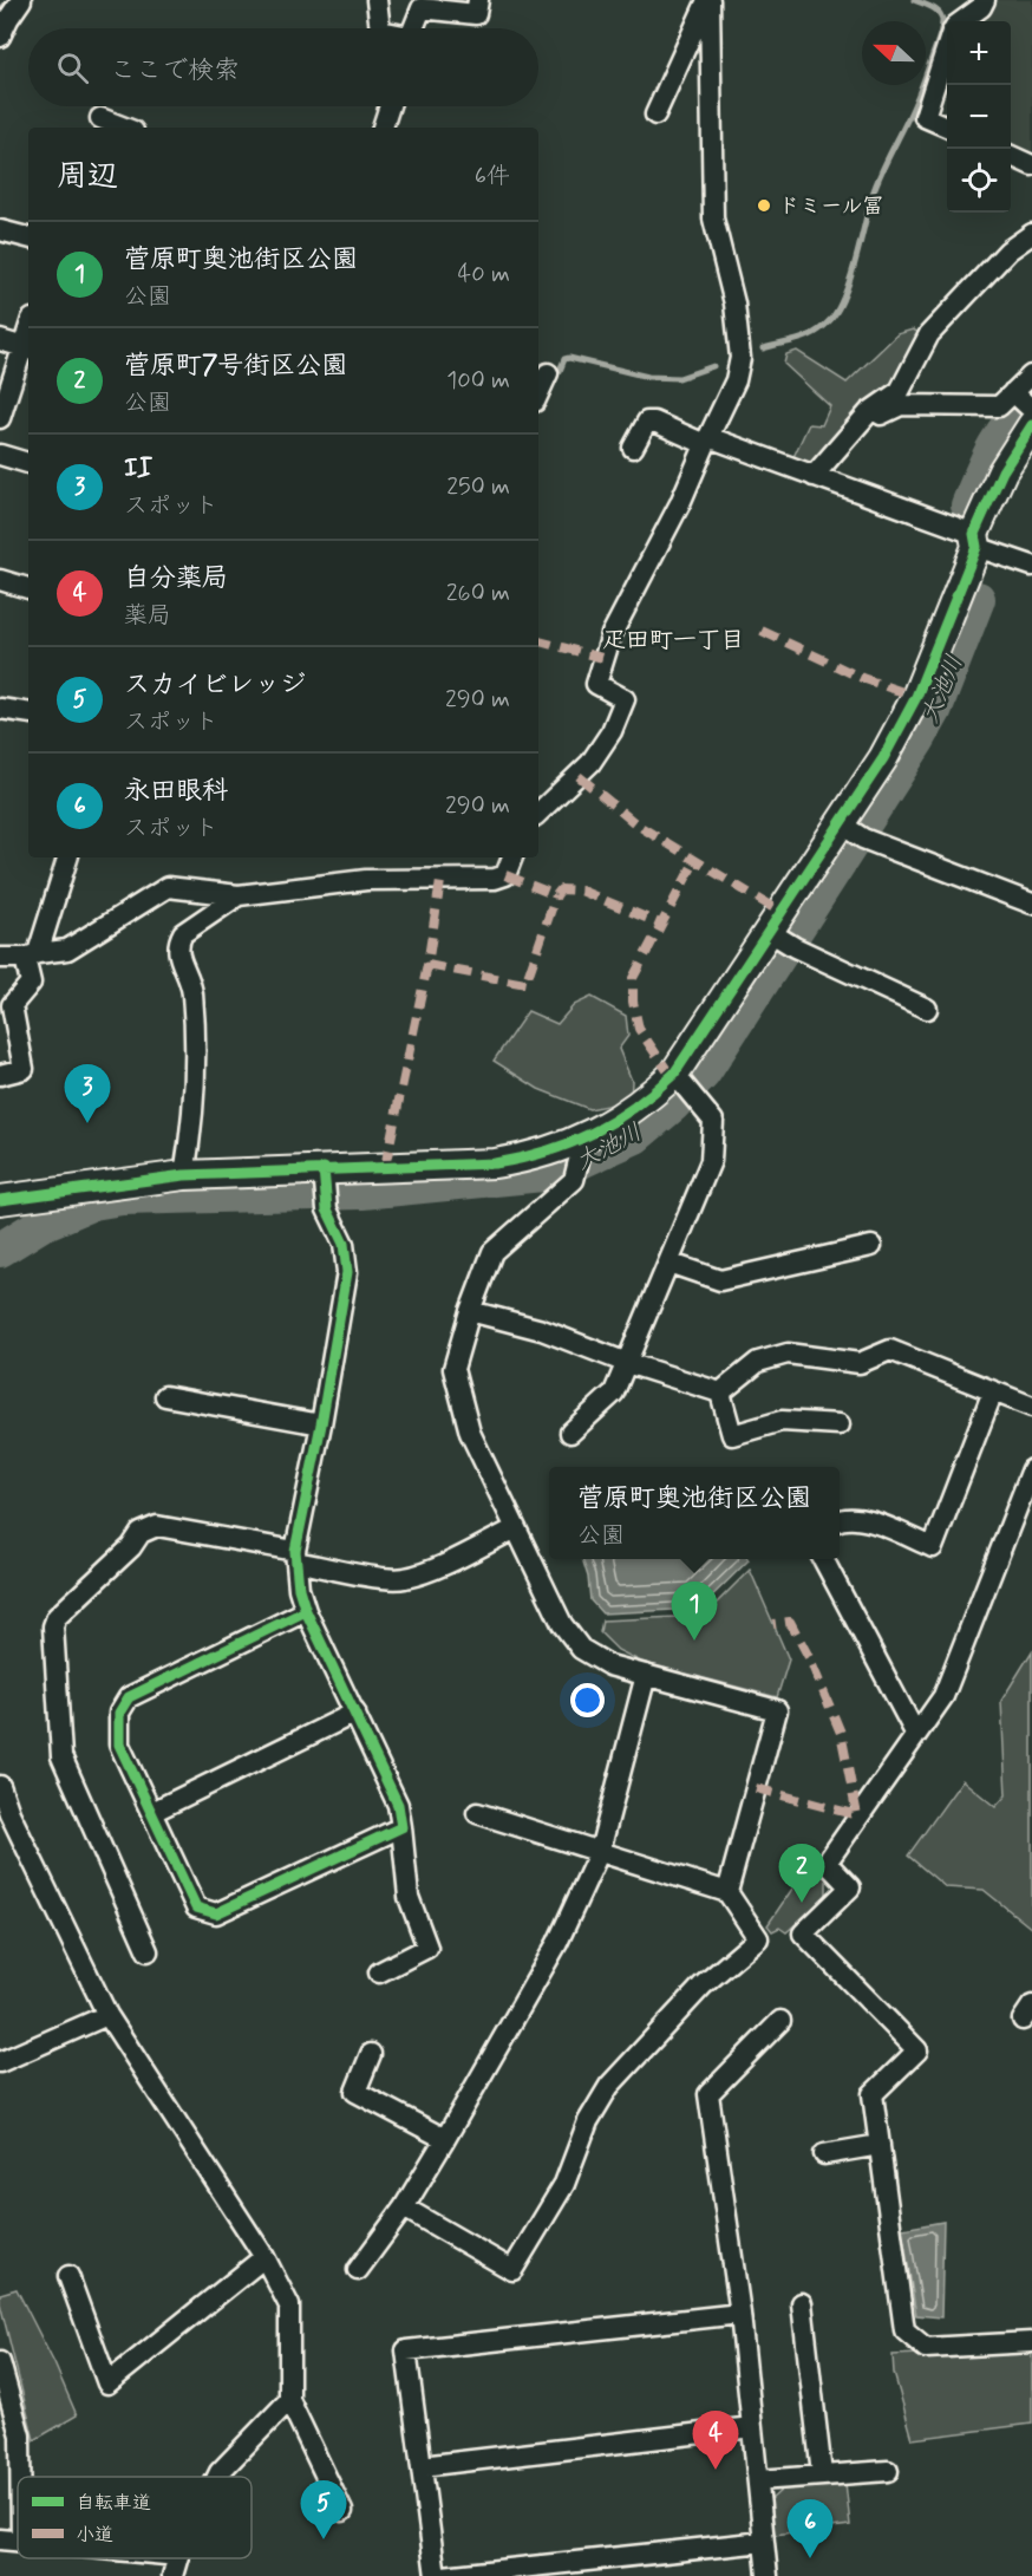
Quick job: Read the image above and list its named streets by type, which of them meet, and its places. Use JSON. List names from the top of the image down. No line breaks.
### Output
{"districts":["疋田町一丁目"],"water":["大池川"],"places":["ドミール冨"],"legend":["自転車道","小道"],"north":"left","page":{"map_buttons":["+","−"],"search":"ここで検索","heading":["周辺","6件"],"list":[{"mark":"1","name":"菅原町奥池街区公園","note":"公園","value":"40 m"},{"mark":"2","name":"菅原町7号街区公園","note":"公園","value":"100 m"},{"mark":"3","name":"II","note":"スポット","value":"250 m"},{"mark":"4","name":"自分薬局","note":"薬局","value":"260 m"},{"mark":"5","name":"スカイビレッジ","note":"スポット","value":"290 m"},{"mark":"6","name":"永田眼科","note":"スポット","value":"290 m"}],"pins":["3","1","2","4","5","6"],"popup":["菅原町奥池街区公園","公園"]}}
